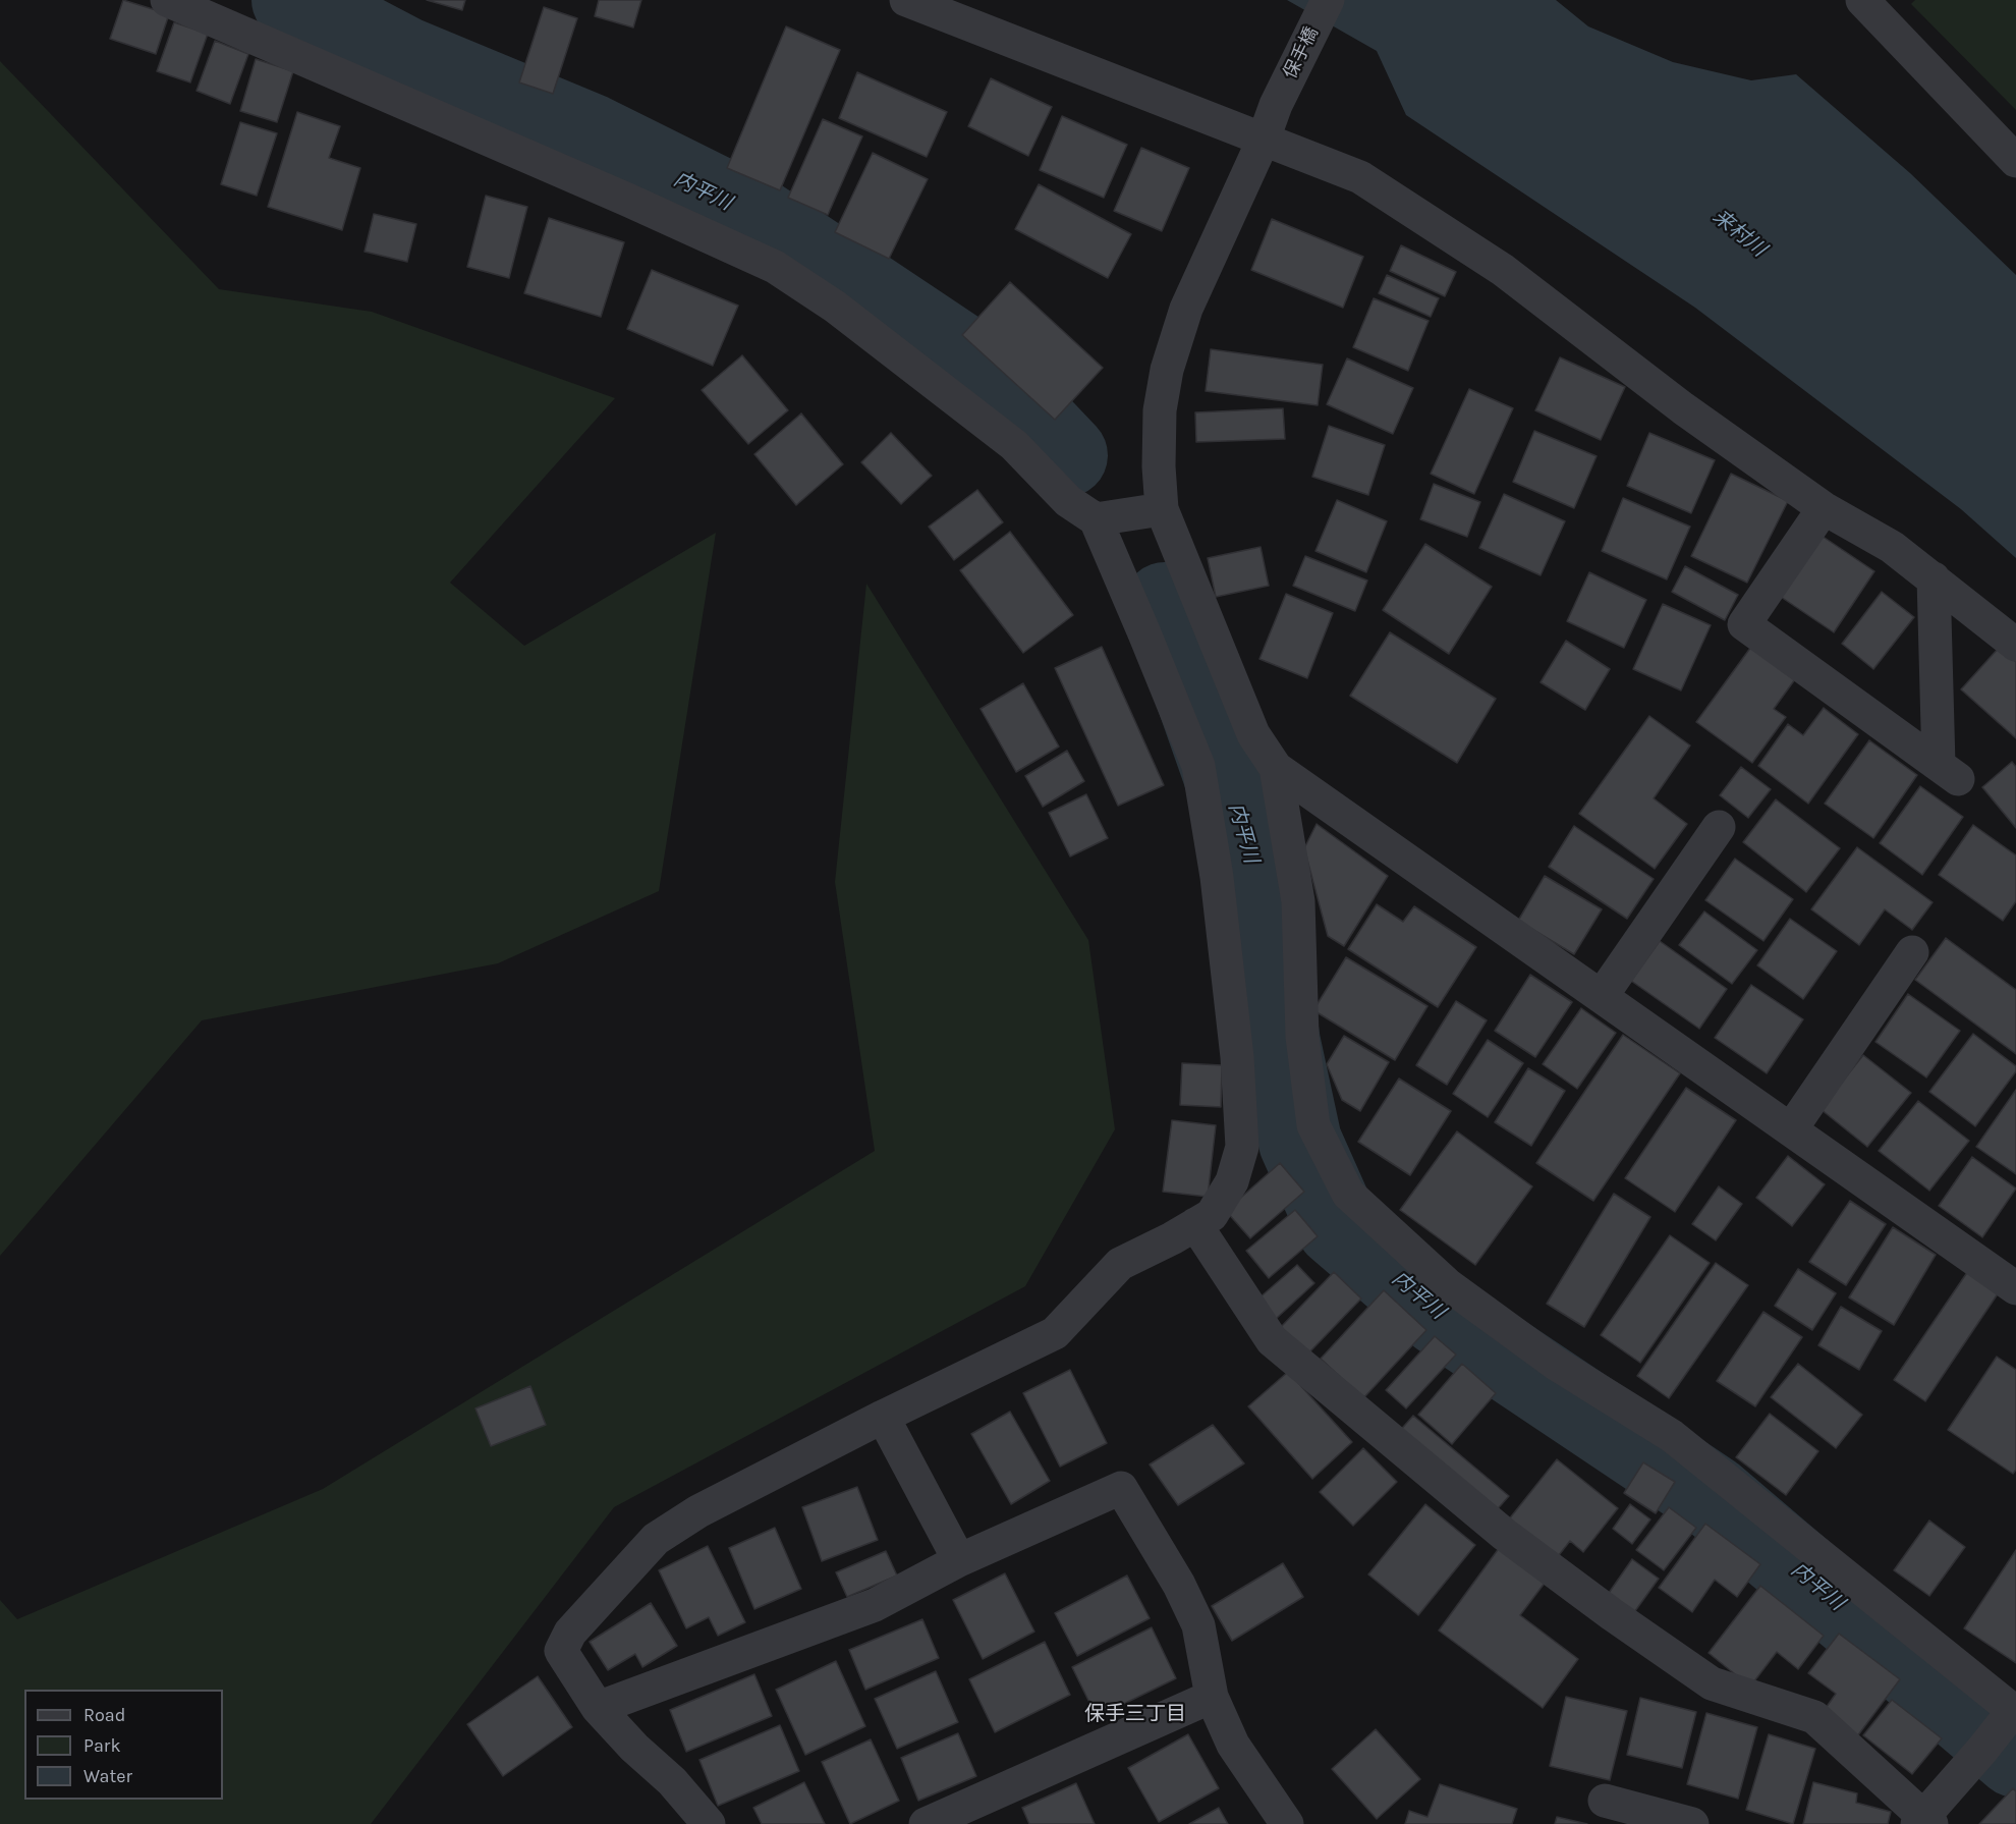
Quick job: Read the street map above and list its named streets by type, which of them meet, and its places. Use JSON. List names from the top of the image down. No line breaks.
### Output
{"streets":{"street":["保手橋"]},"districts":["保手三丁目"],"water":["内平川","来村川"],"legend":["Road","Park","Water"]}
